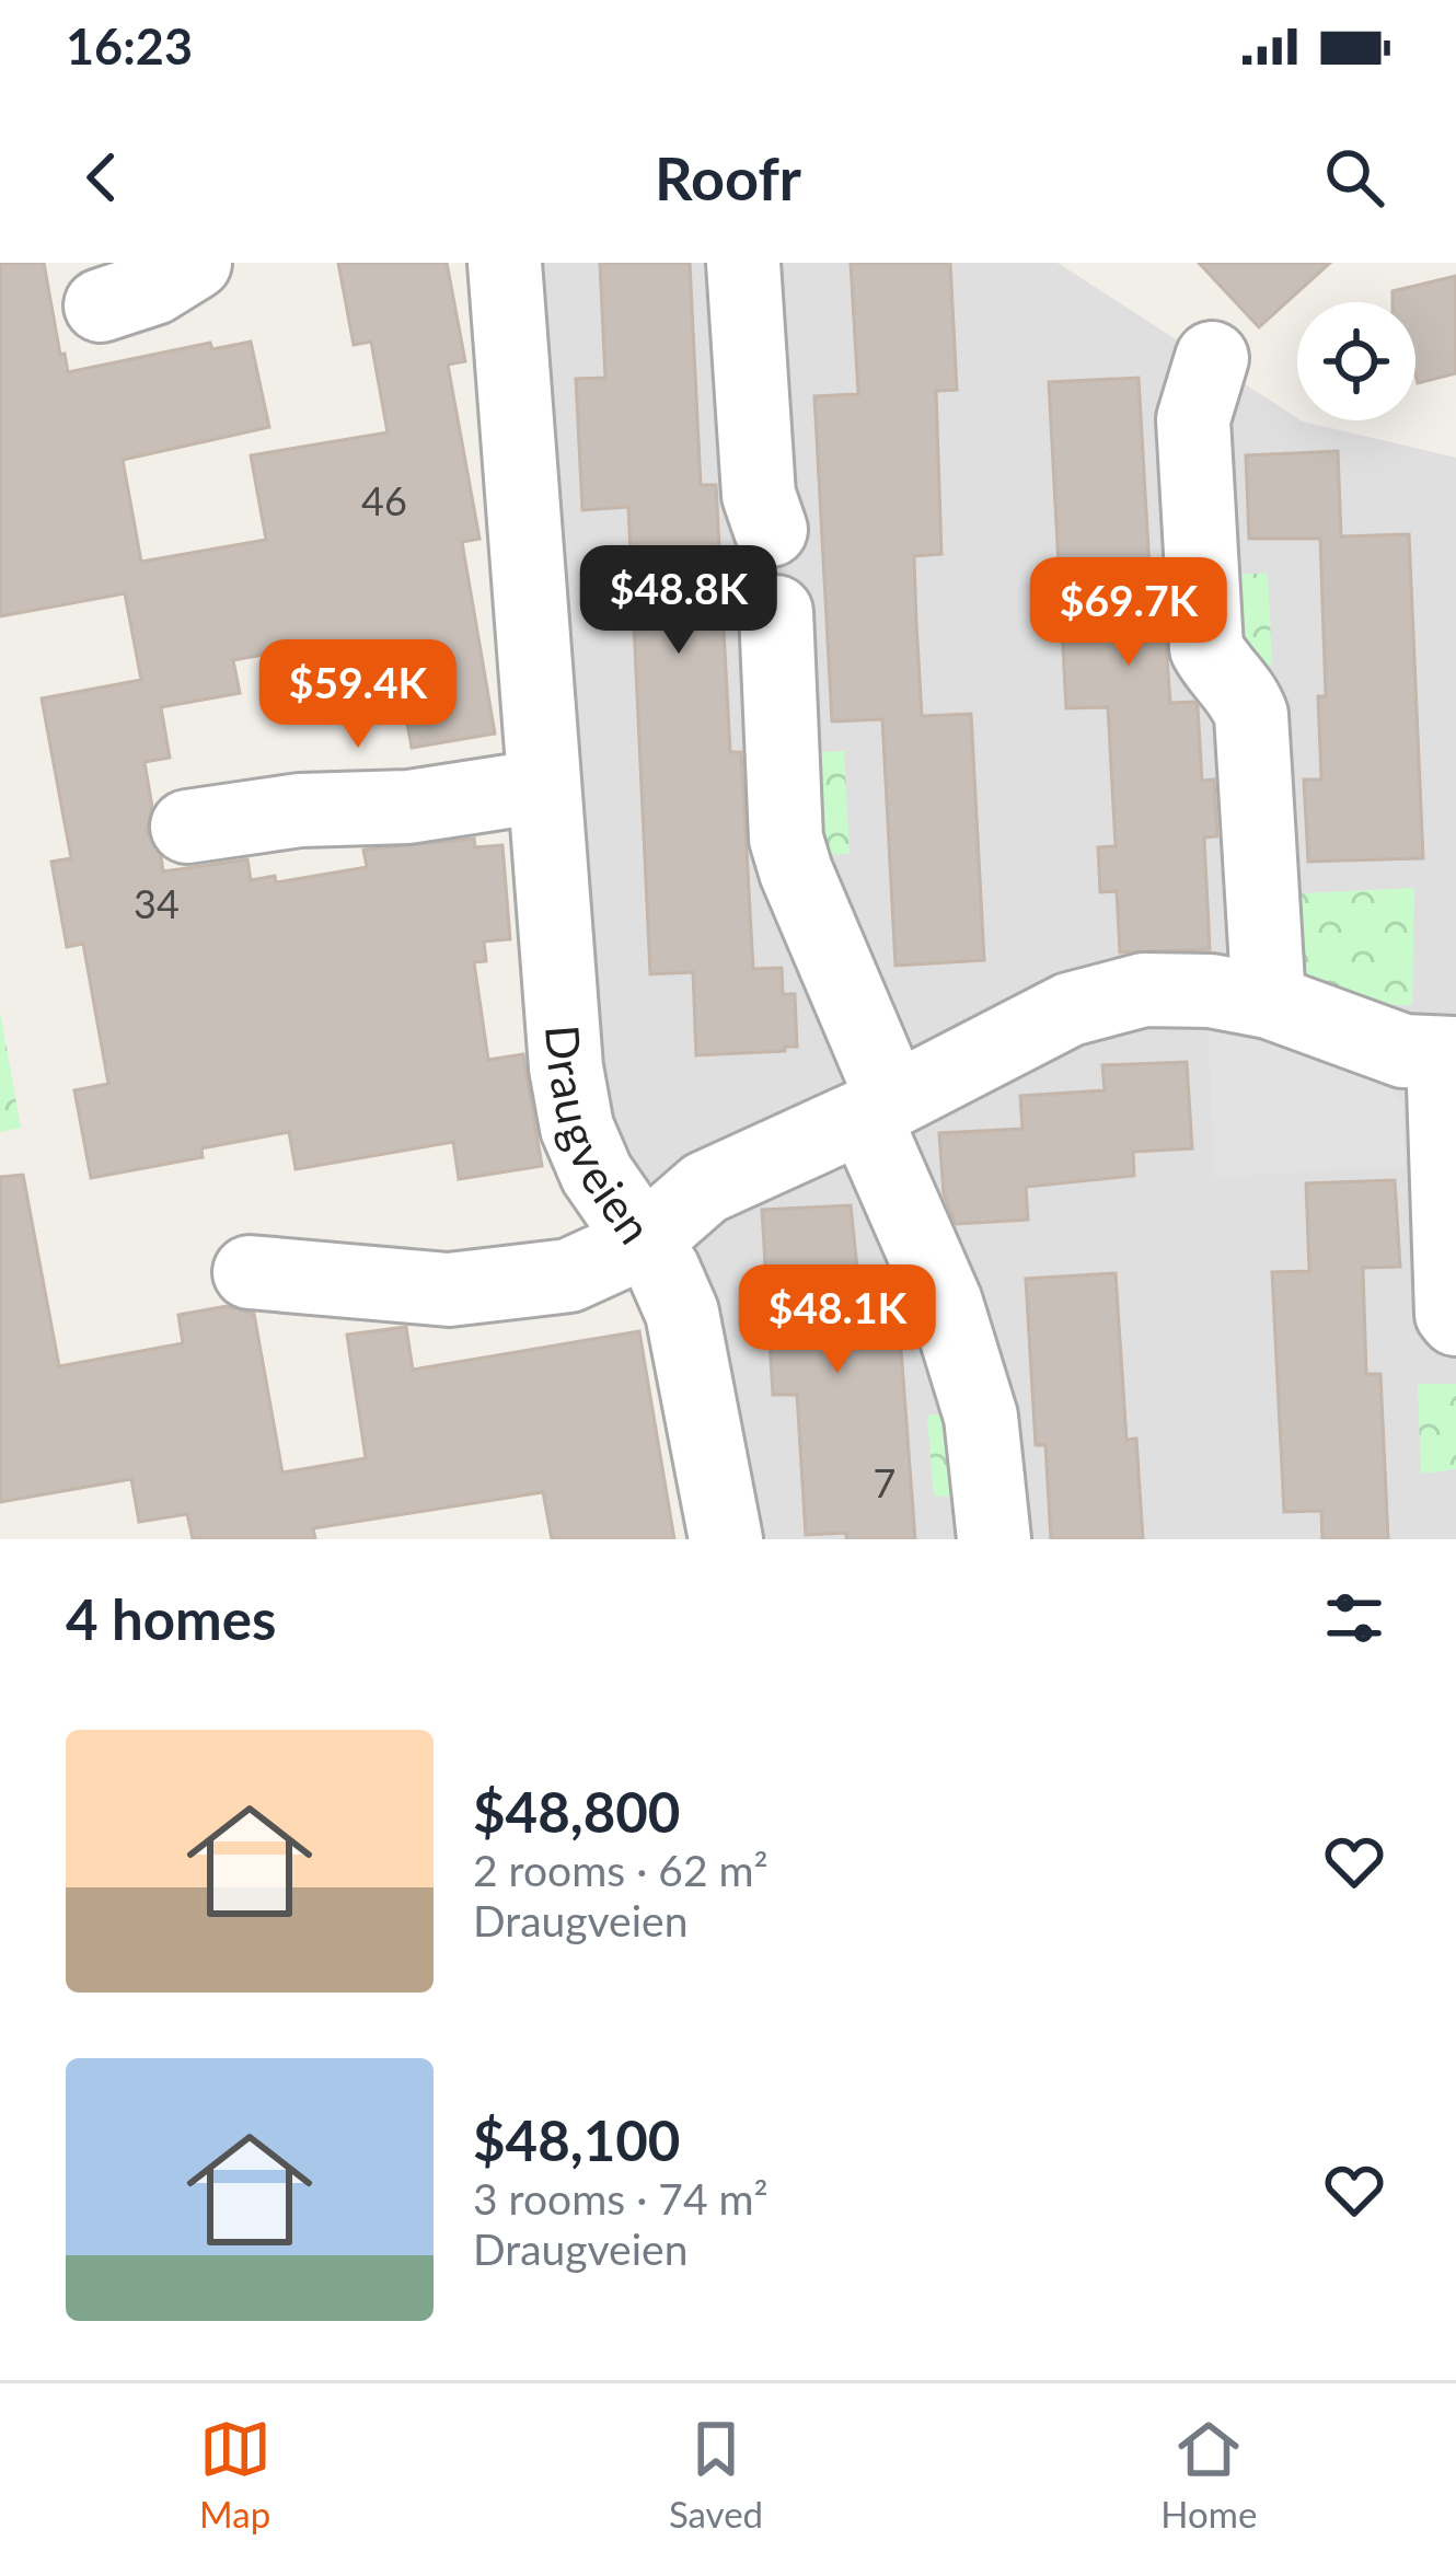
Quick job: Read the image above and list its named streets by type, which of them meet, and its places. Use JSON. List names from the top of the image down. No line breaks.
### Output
{"streets":{"street":["Draugveien"]},"house_numbers":["46","34","7"],"page":{"status":"16:23","header":"Roofr","price":["$48.8K","$69.7K","$59.4K","$48.1K"],"heading":"4 homes","list":[{"name":"$48,800","note":"2 rooms · 62 m² · Draugveien"},{"name":"$48,100","note":"3 rooms · 74 m² · Draugveien"}],"tabs":["Map","Saved","Home"]}}
